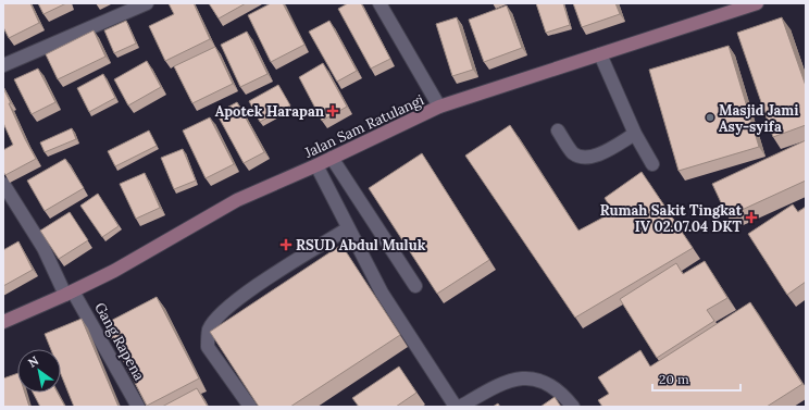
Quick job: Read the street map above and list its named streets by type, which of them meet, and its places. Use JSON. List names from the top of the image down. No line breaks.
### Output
{"streets":{"street":["Jalan Sam Ratulangi","Gang Rapena"]},"crossings":[["Jalan Sam Ratulangi","Gang Rapena"]],"places":{"health":["Apotek Harapan","Rumah Sakit Tingkat IV 02.07.04 DKT","RSUD Abdul Muluk"],"other":["Masjid Jami Asy-syifa"]},"scale_bar":"20 m","north":"top left"}
